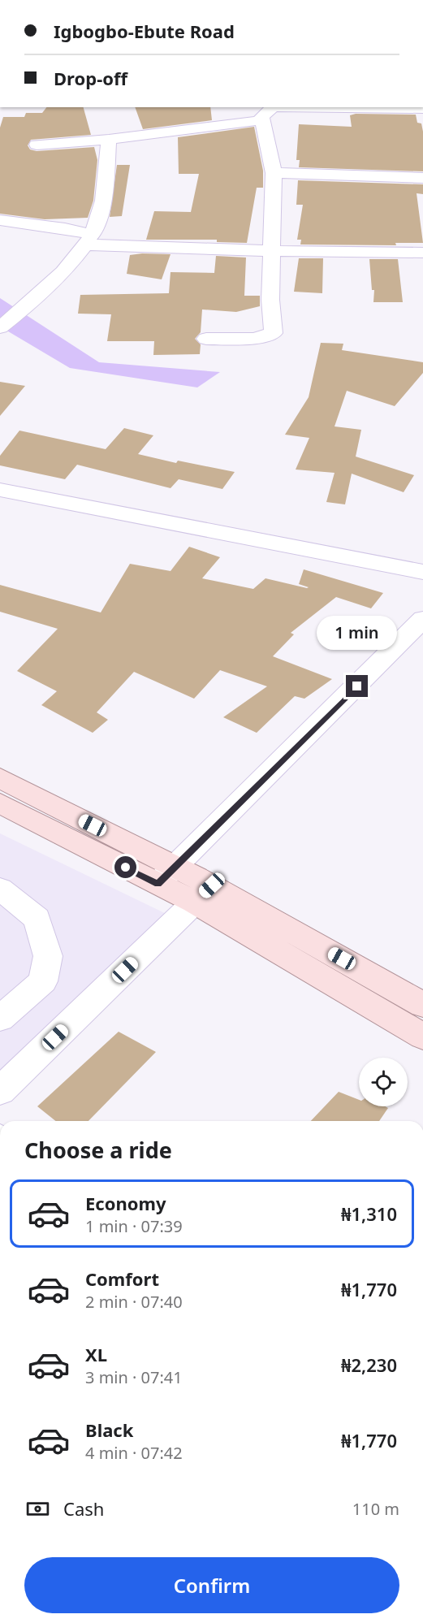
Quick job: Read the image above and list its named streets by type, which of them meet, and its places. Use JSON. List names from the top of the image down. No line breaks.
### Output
{"page":{"banner":["Igbogbo-Ebute Road","Drop-off"],"bubble":"1 min","heading":"Choose a ride","list":[{"name":"Economy","note":"1 min · 07:39","value":"₦1,310"},{"name":"Comfort","note":"2 min · 07:40","value":"₦1,770"},{"name":"XL","note":"3 min · 07:41","value":"₦2,230"},{"name":"Black","note":"4 min · 07:42","value":"₦1,770"}],"pay":["Cash","110 m"],"buttons":"Confirm"}}
